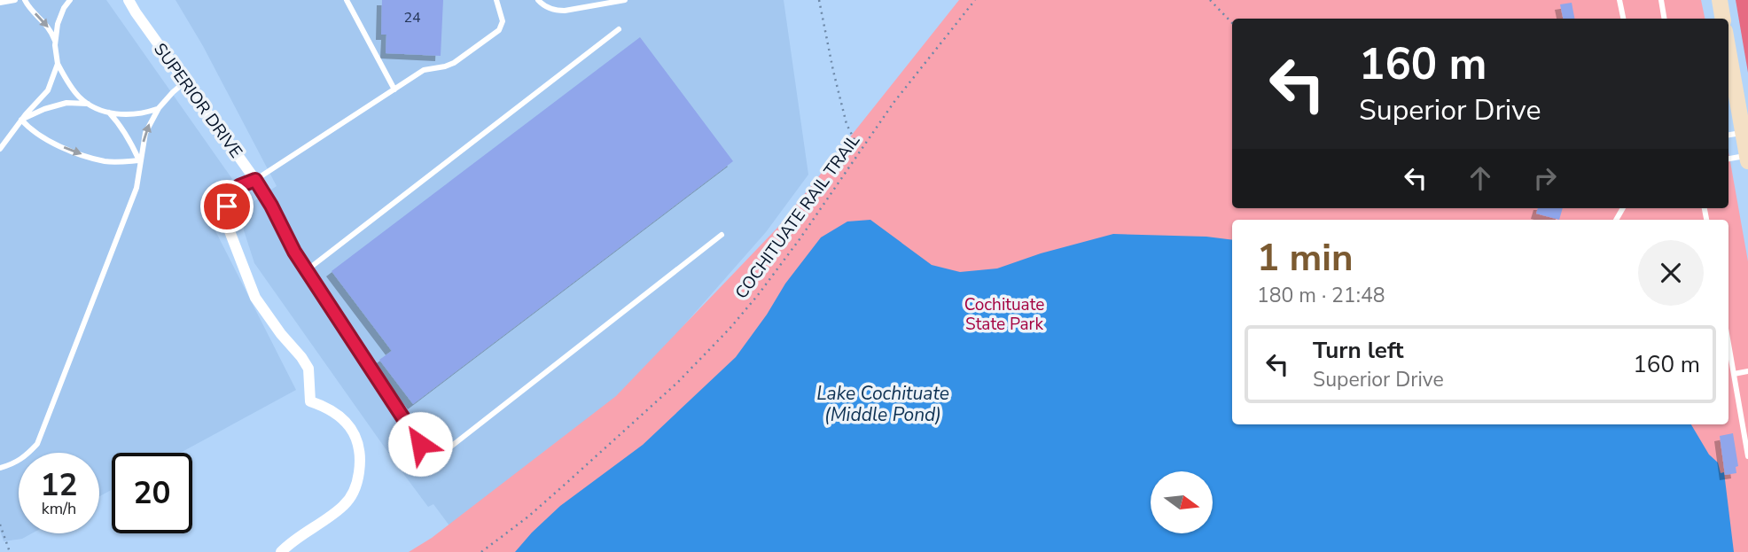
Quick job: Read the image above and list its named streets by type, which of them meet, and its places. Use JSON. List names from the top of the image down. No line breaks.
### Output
{"streets":{"street":["SUPERIOR DRIVE"],"path":["COCHITUATE RAIL TRAIL"]},"water":["Lake Cochituate (Middle Pond)"],"parks":["Cochituate State Park"],"house_numbers":["24"],"north":"right","page":{"turn":["160 m","Superior Drive"],"heading":["1 min","180 m · 21:48"],"list":[{"name":"Turn left","note":"Superior Drive","value":"160 m"}],"speed":"12 km/h","limit":"20"}}
